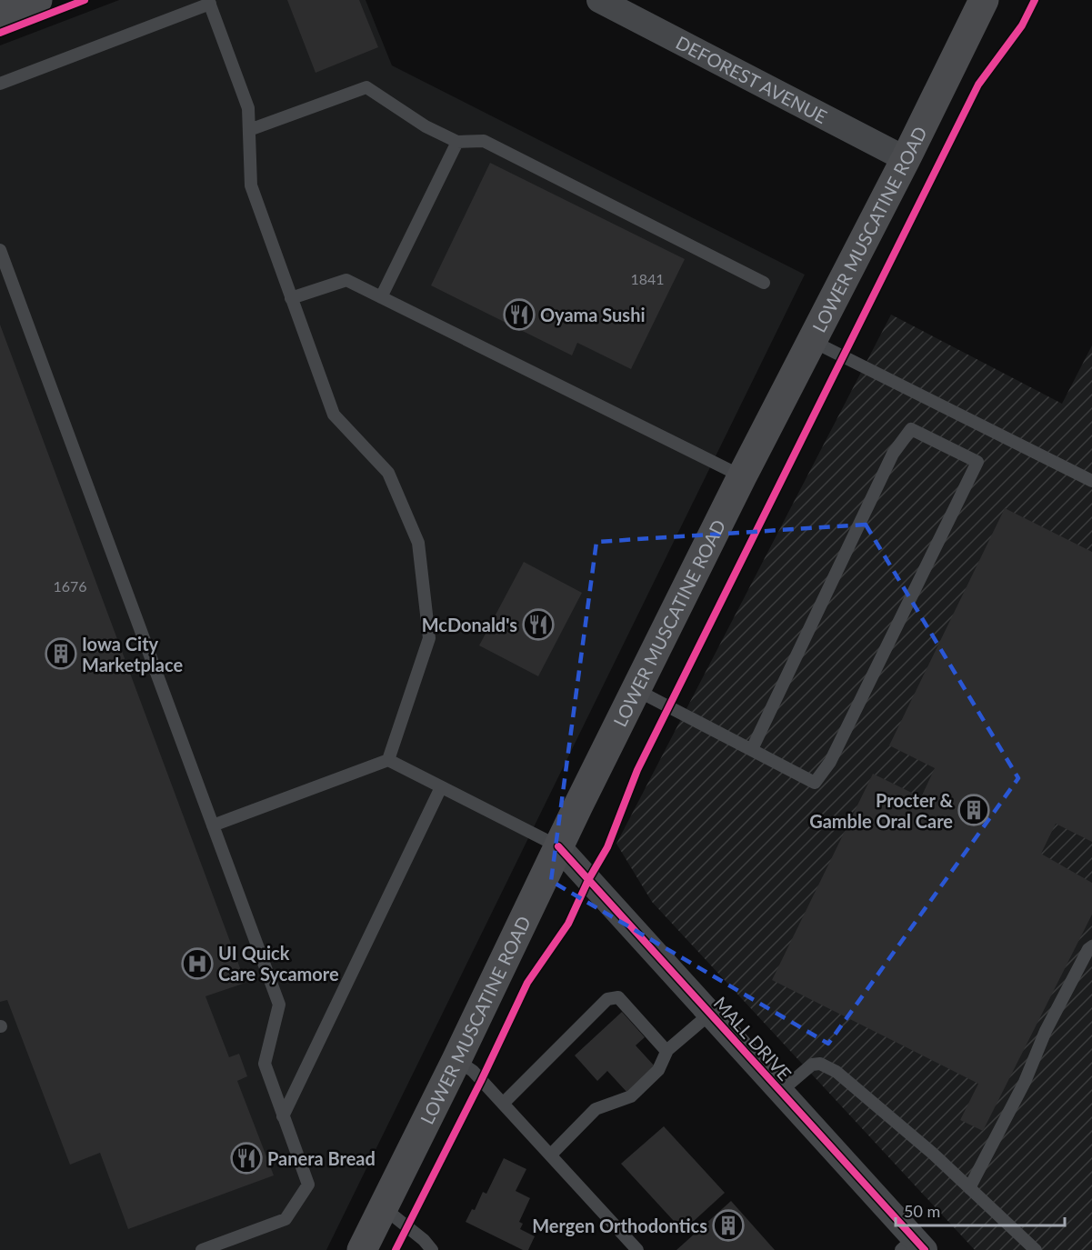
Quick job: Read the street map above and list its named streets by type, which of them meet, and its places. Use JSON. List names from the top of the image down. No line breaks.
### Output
{"streets":{"main road":["LOWER MUSCATINE ROAD"],"street":["DEFOREST AVENUE","MALL DRIVE"]},"crossings":[["DEFOREST AVENUE","LOWER MUSCATINE ROAD"],["LOWER MUSCATINE ROAD","MALL DRIVE"]],"places":{"restaurant":["Oyama Sushi","McDonald's","Panera Bread"],"building":["Iowa City Marketplace","Procter & Gamble Oral Care","Mergen Orthodontics"],"hospital":["UI Quick Care Sycamore"]},"house_numbers":["1841","1676"],"scale_bar":"50 m"}
